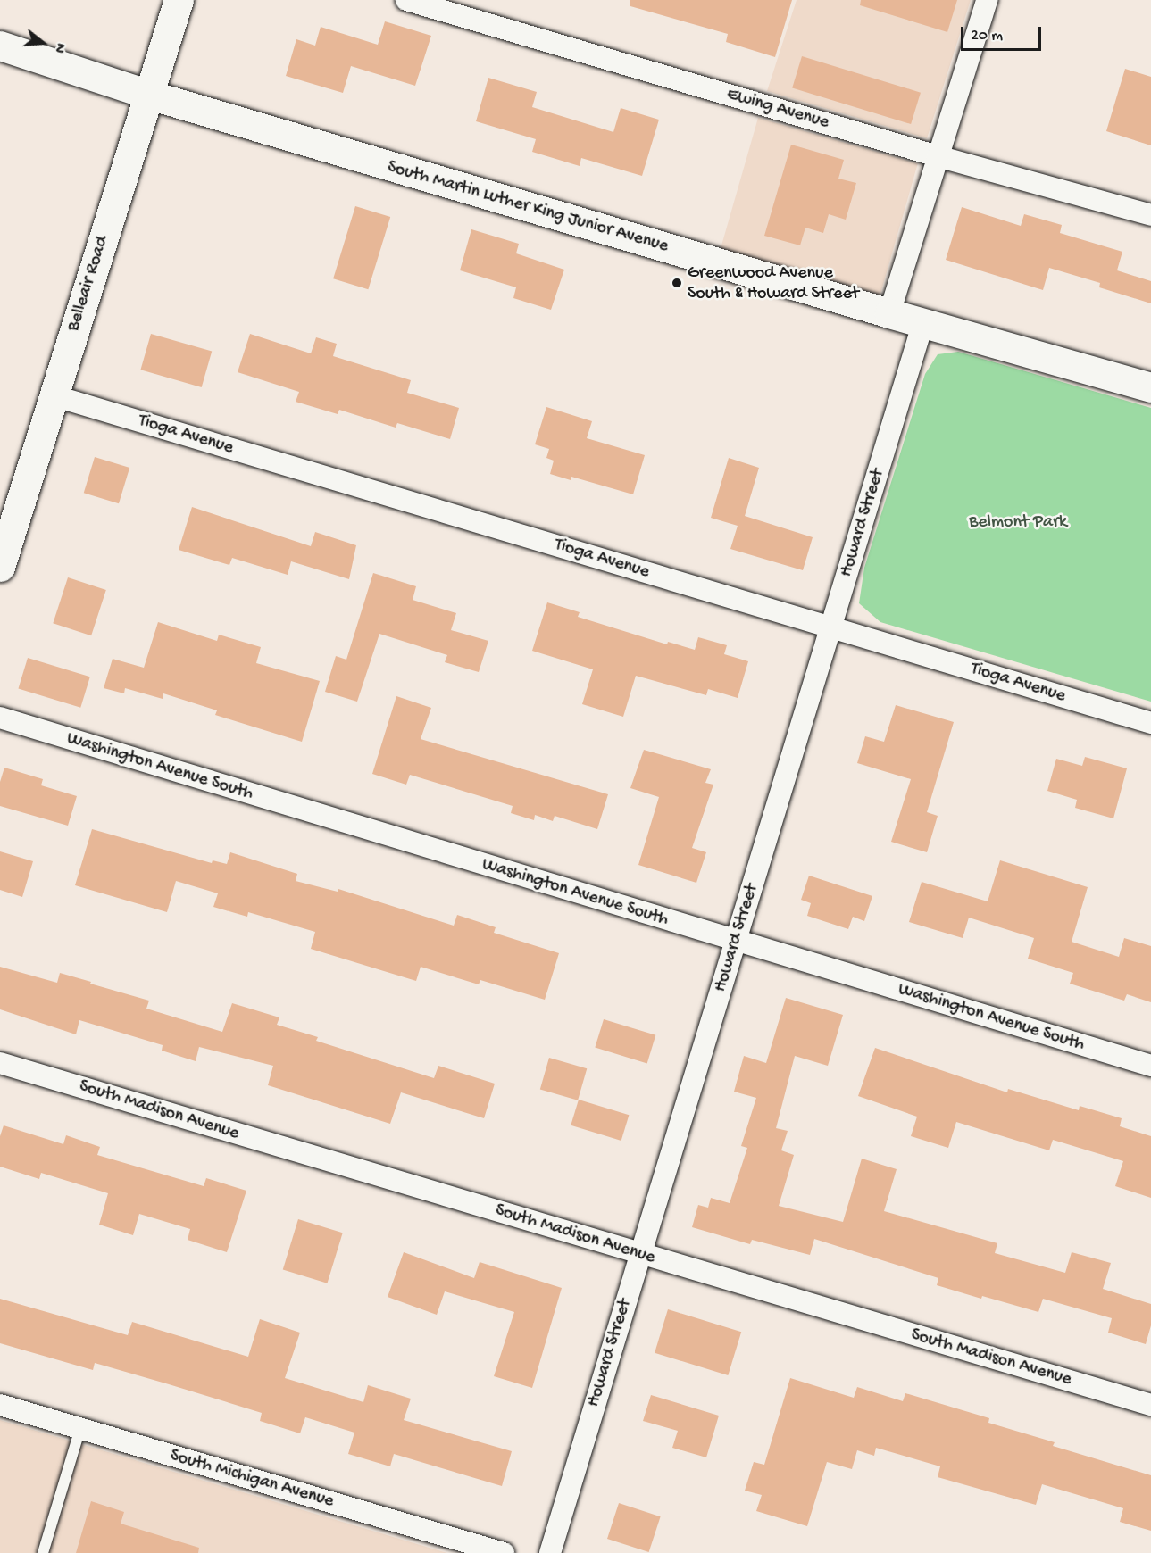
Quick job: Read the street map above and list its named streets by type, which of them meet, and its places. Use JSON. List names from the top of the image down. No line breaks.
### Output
{"streets":{"street":["Ewing Avenue","South Martin Luther King Junior Avenue","Belleair Road","Tioga Avenue","Howard Street","Washington Avenue South","South Madison Avenue","South Michigan Avenue"]},"crossings":[["South Martin Luther King Junior Avenue","Belleair Road"],["South Martin Luther King Junior Avenue","Howard Street"],["Belleair Road","Tioga Avenue"],["Tioga Avenue","Howard Street"],["Howard Street","Washington Avenue South"],["Howard Street","South Madison Avenue"]],"parks":["Belmont Park"],"places":["Greenwood Avenue South & Howard Street"],"scale_bar":"20 m","north":"right"}
